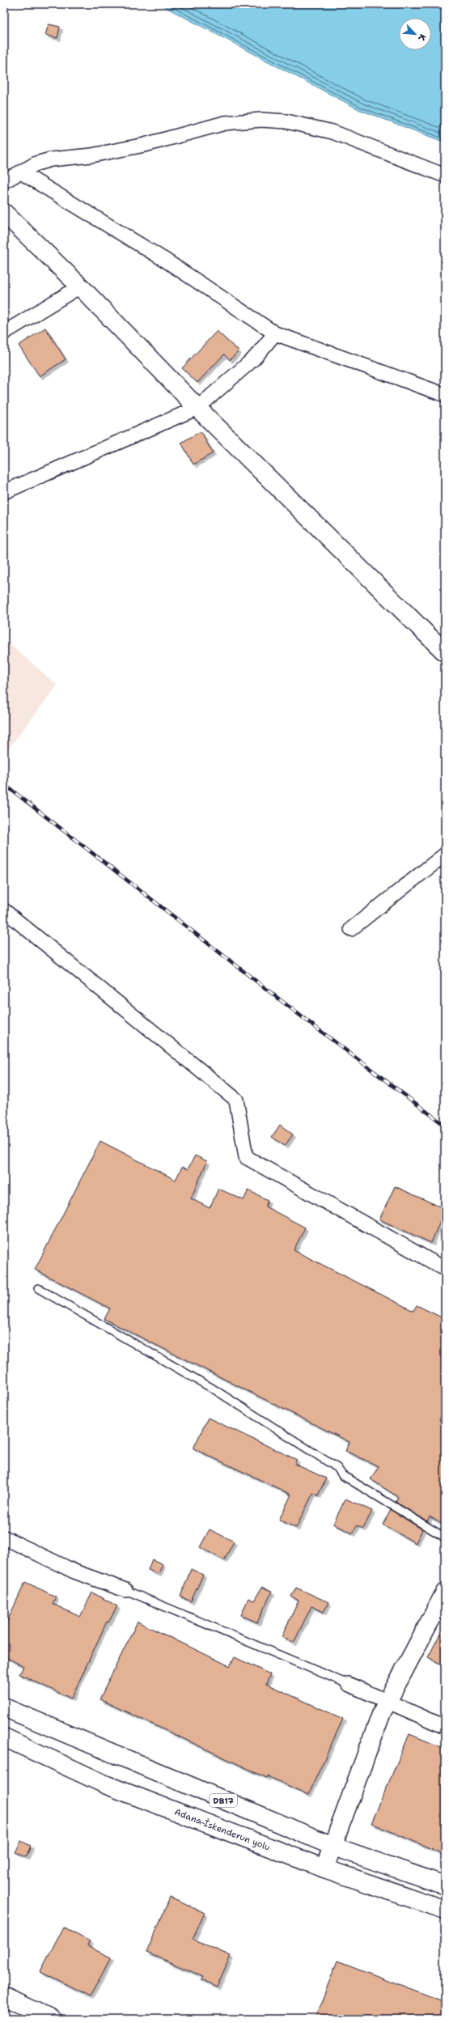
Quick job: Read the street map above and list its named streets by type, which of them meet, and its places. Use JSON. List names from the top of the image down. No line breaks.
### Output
{"streets":{"main road":["D817","Adana-İskenderun yolu"]},"north":"bottom right"}
